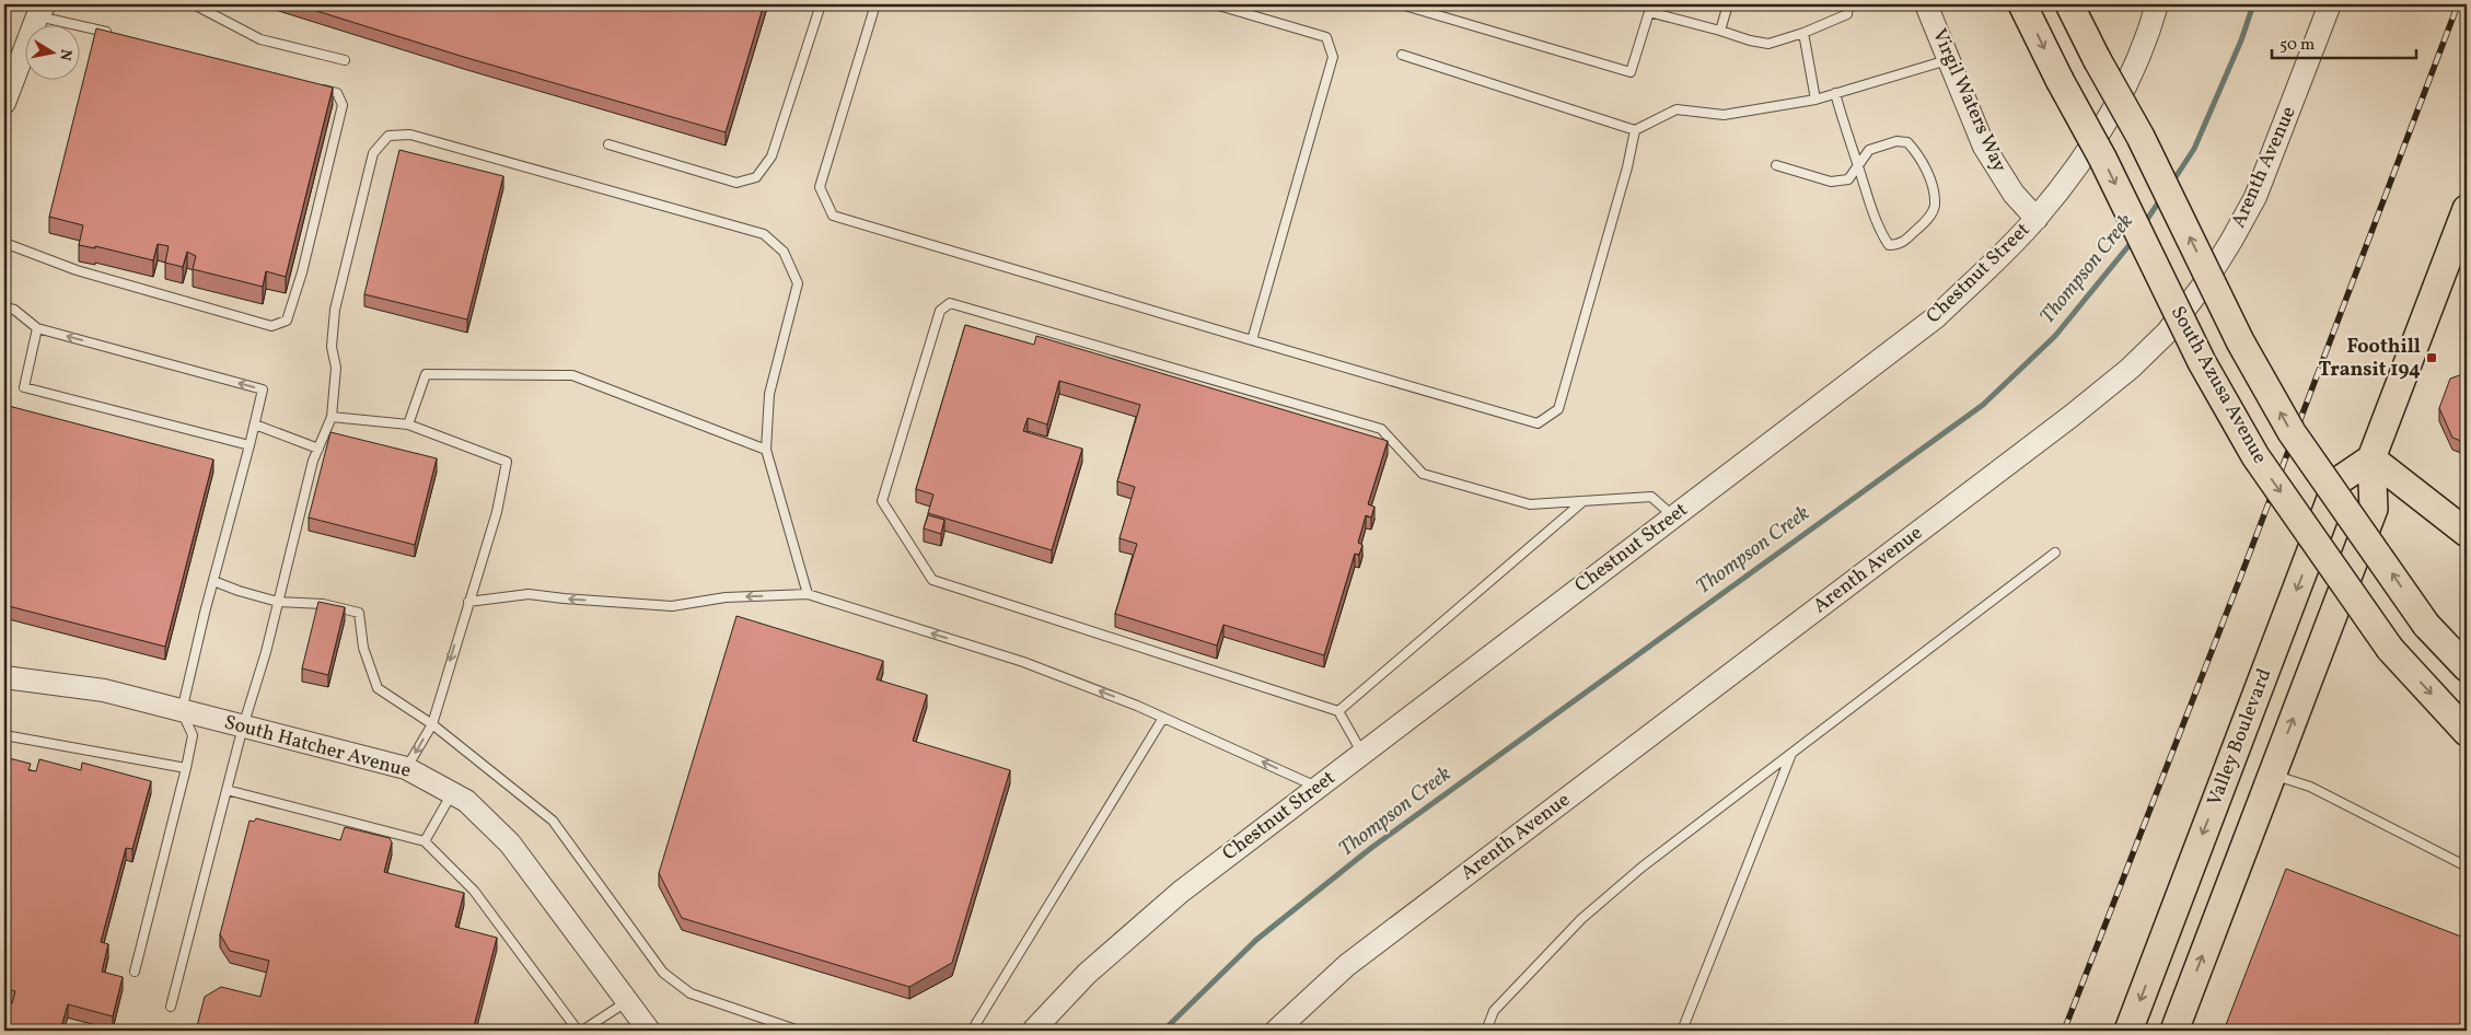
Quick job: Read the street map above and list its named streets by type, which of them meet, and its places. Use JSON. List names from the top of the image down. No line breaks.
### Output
{"streets":{"main road":["South Azusa Avenue","Valley Boulevard"],"street":["Virgil Waters Way","Arenth Avenue","Chestnut Street","South Hatcher Avenue"]},"crossings":[["Virgil Waters Way","Chestnut Street"]],"water":["Thompson Creek"],"places":{"transit":["Foothill Transit 194"]},"scale_bar":"50 m","north":"right"}
